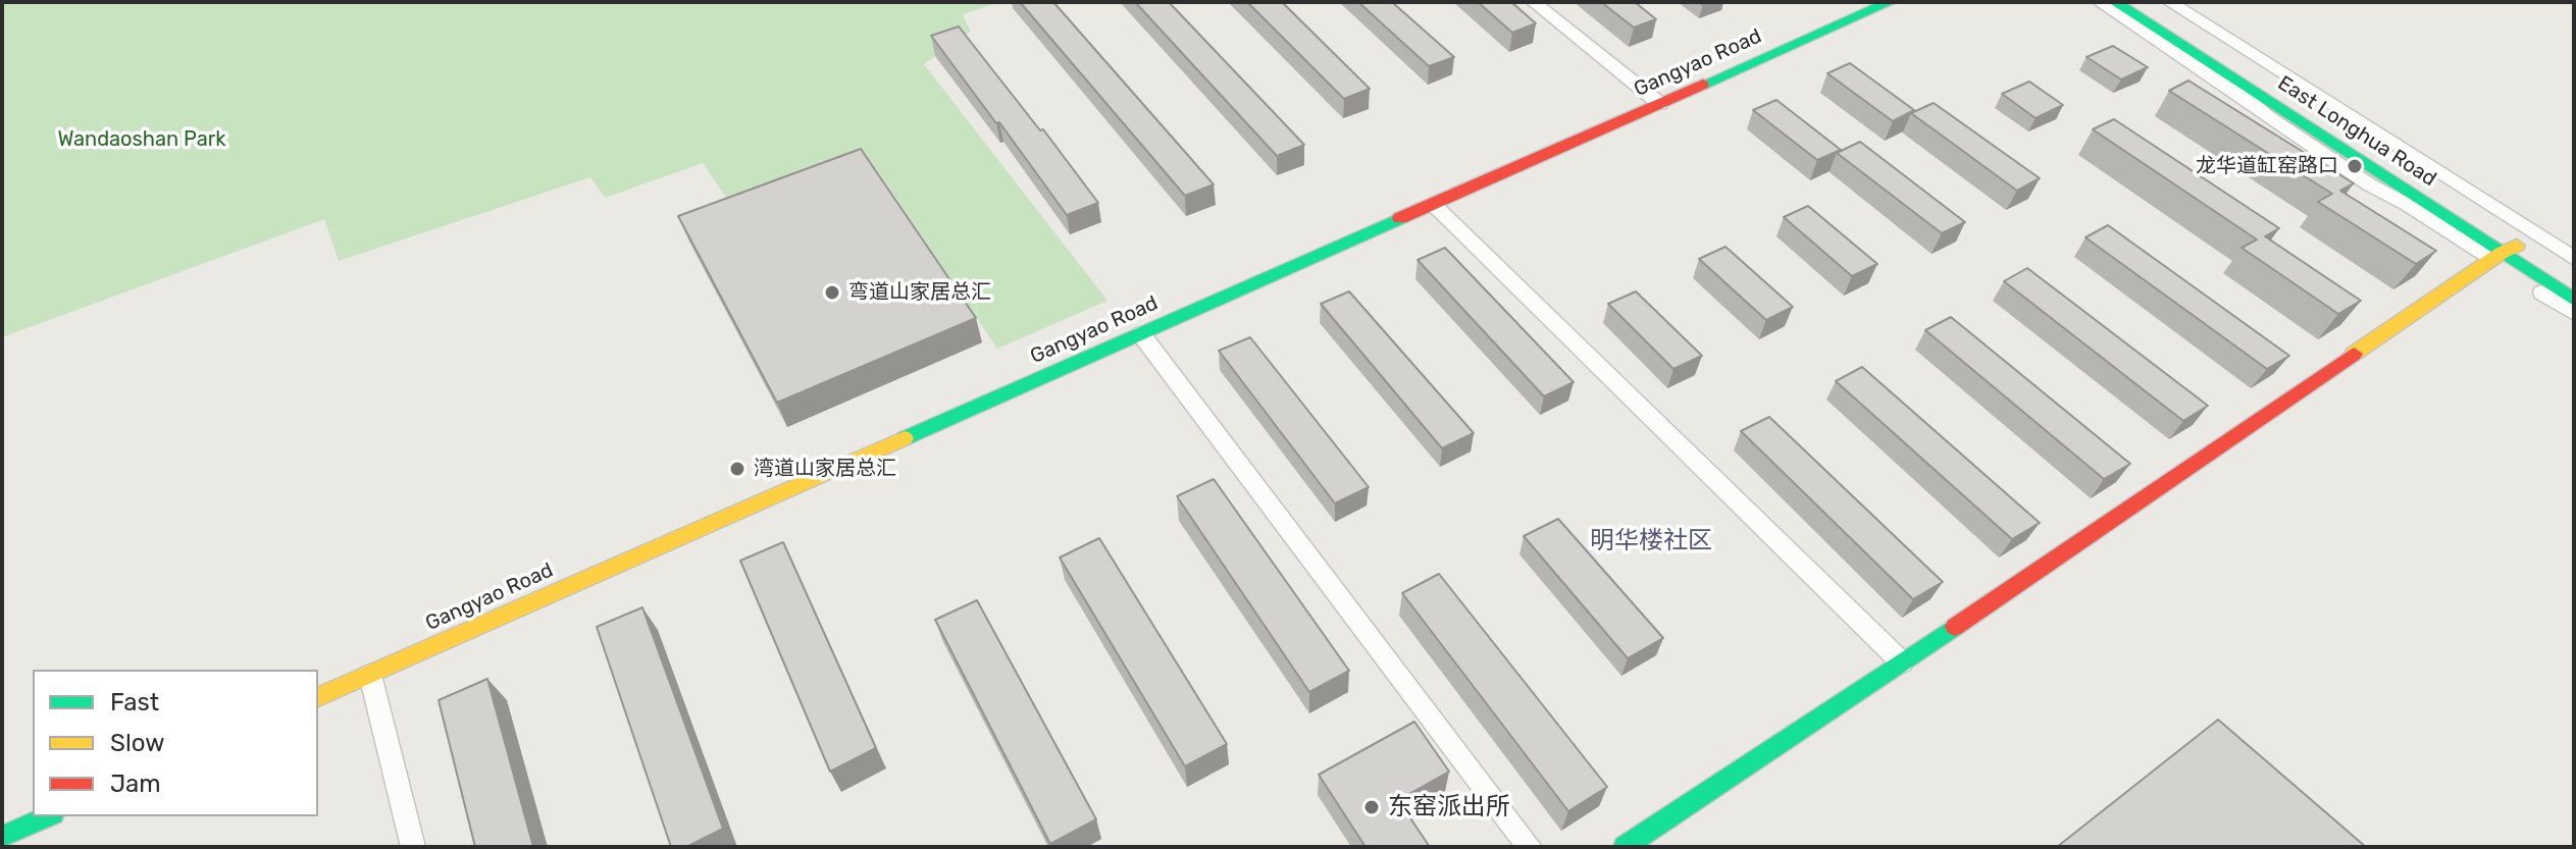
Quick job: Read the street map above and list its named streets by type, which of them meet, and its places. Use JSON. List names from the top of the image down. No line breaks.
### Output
{"streets":{"main road":["Gangyao Road","East Longhua Road"]},"districts":["明华楼社区"],"parks":["Wandaoshan Park"],"places":["龙华道缸窑路口","弯道山家居总汇","湾道山家居总汇","东窑派出所"],"legend":["Fast","Slow","Jam"]}
